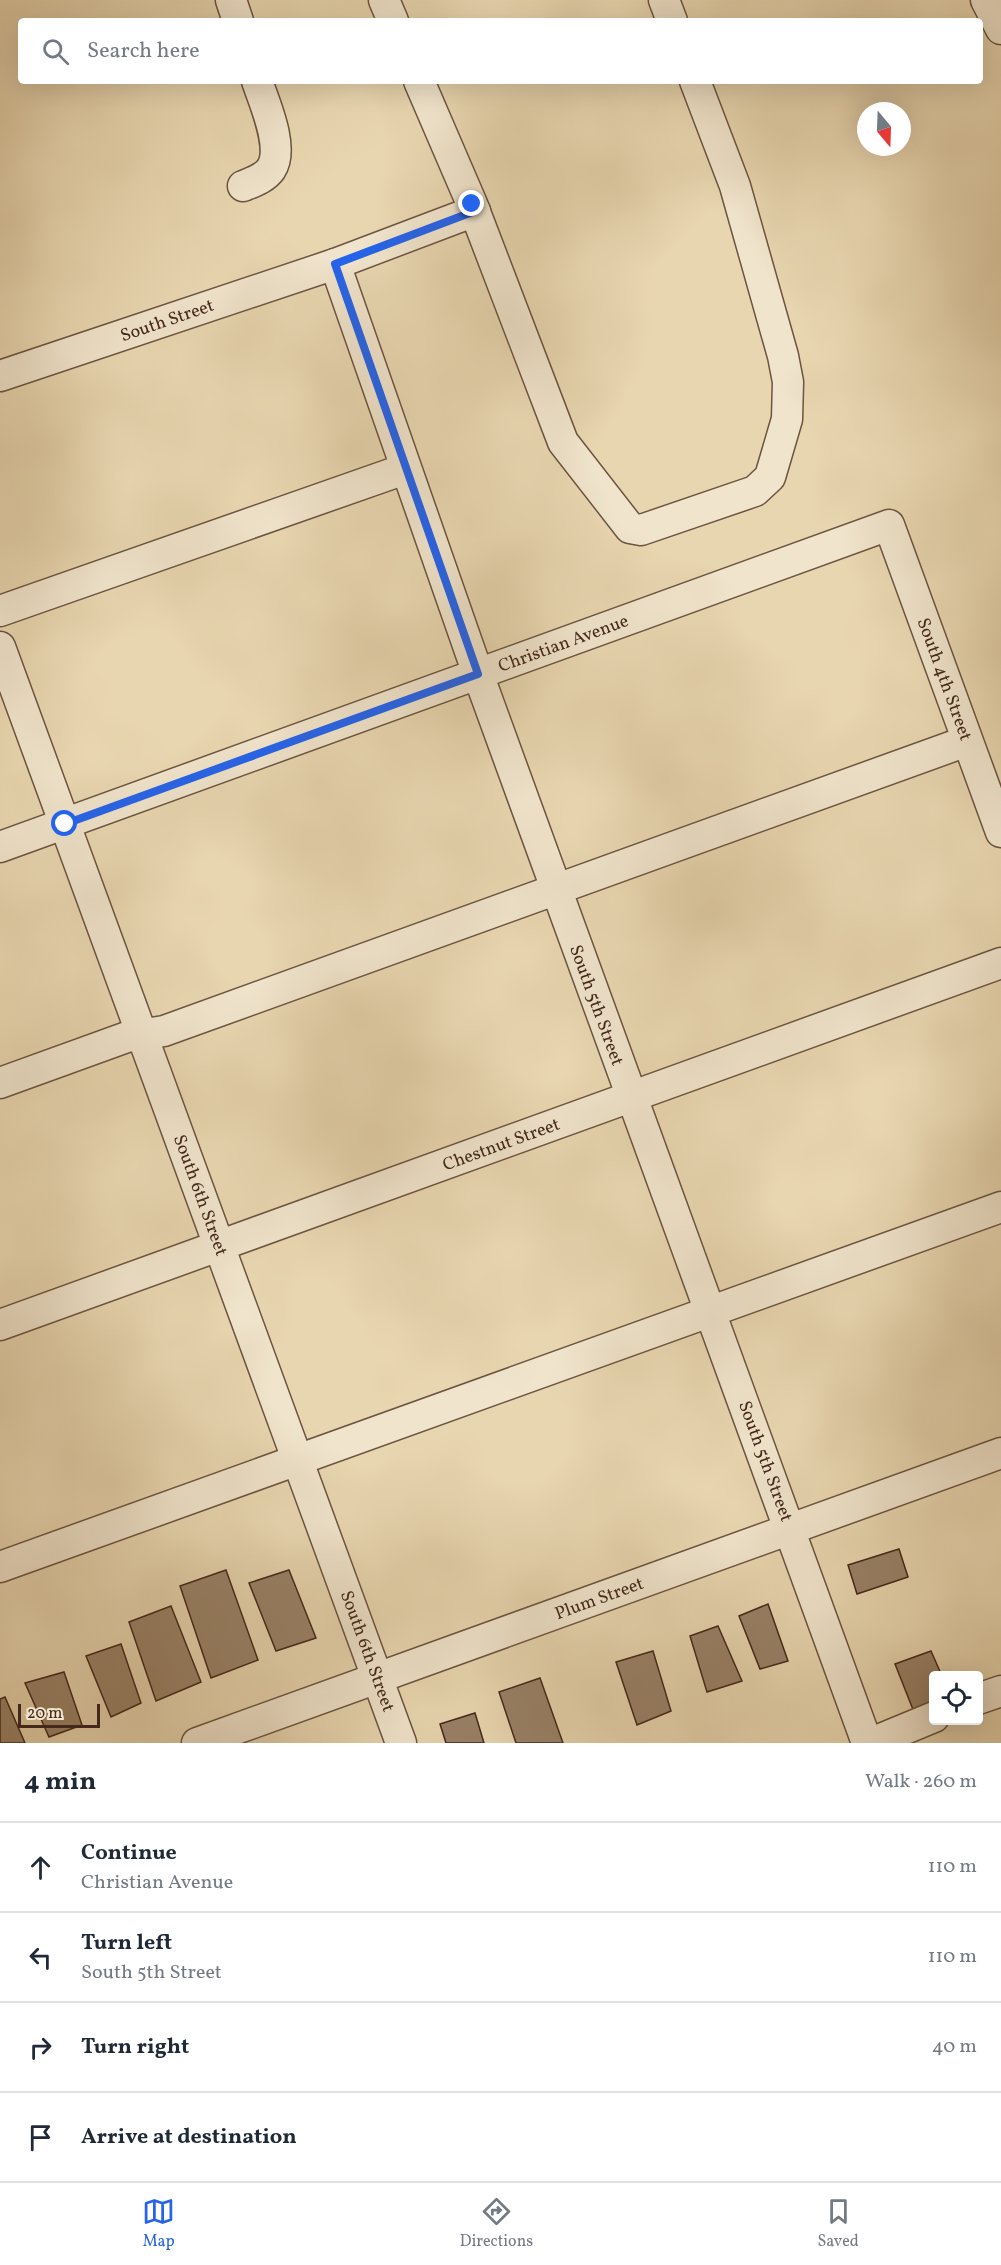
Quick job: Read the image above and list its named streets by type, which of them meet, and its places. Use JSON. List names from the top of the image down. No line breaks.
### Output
{"streets":{"street":["South Street","Christian Avenue","South 4th Street","South 5th Street","Chestnut Street","South 6th Street","Plum Street"]},"crossings":[["South Street","South 5th Street"],["Christian Avenue","South 4th Street"],["Christian Avenue","South 5th Street"],["Christian Avenue","South 6th Street"],["South 5th Street","Chestnut Street"],["South 5th Street","Plum Street"],["Chestnut Street","South 6th Street"],["South 6th Street","Plum Street"]],"scale_bar":"20 m","north":"bottom","page":{"search":"Search here","scale":"20 m","heading":["4 min","Walk · 260 m"],"list":[["Continue","Christian Avenue","110 m"],["Turn left","South 5th Street","110 m"],["Turn right","40 m"],"Arrive at destination"],"nav":["Map","Directions","Saved"]}}
